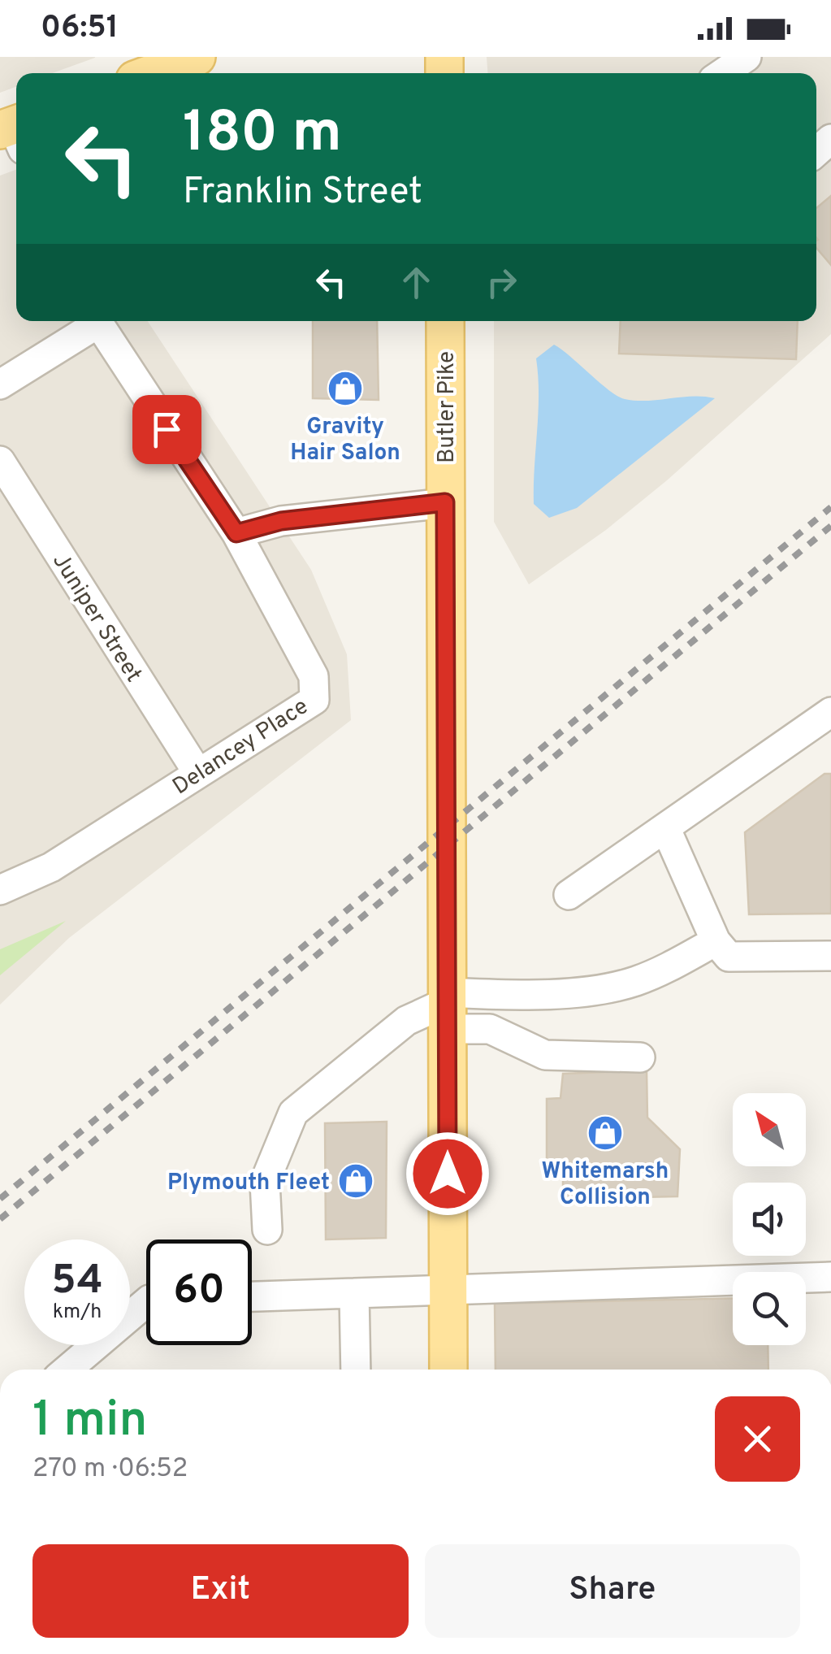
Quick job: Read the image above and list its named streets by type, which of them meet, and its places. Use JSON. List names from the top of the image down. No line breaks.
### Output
{"streets":{"main road":["Butler Pike"],"street":["Juniper Street","Delancey Place"]},"crossings":[["Juniper Street","Delancey Place"]],"places":{"shop":["Gravity Hair Salon","Whitemarsh Collision","Plymouth Fleet"]},"north":"top left","page":{"status":"06:51","turn":["180 m","Franklin Street"],"speed":"54 km/h","limit":"60","heading":["1 min","270 m · 06:52"],"buttons":["Exit","Share"]}}
